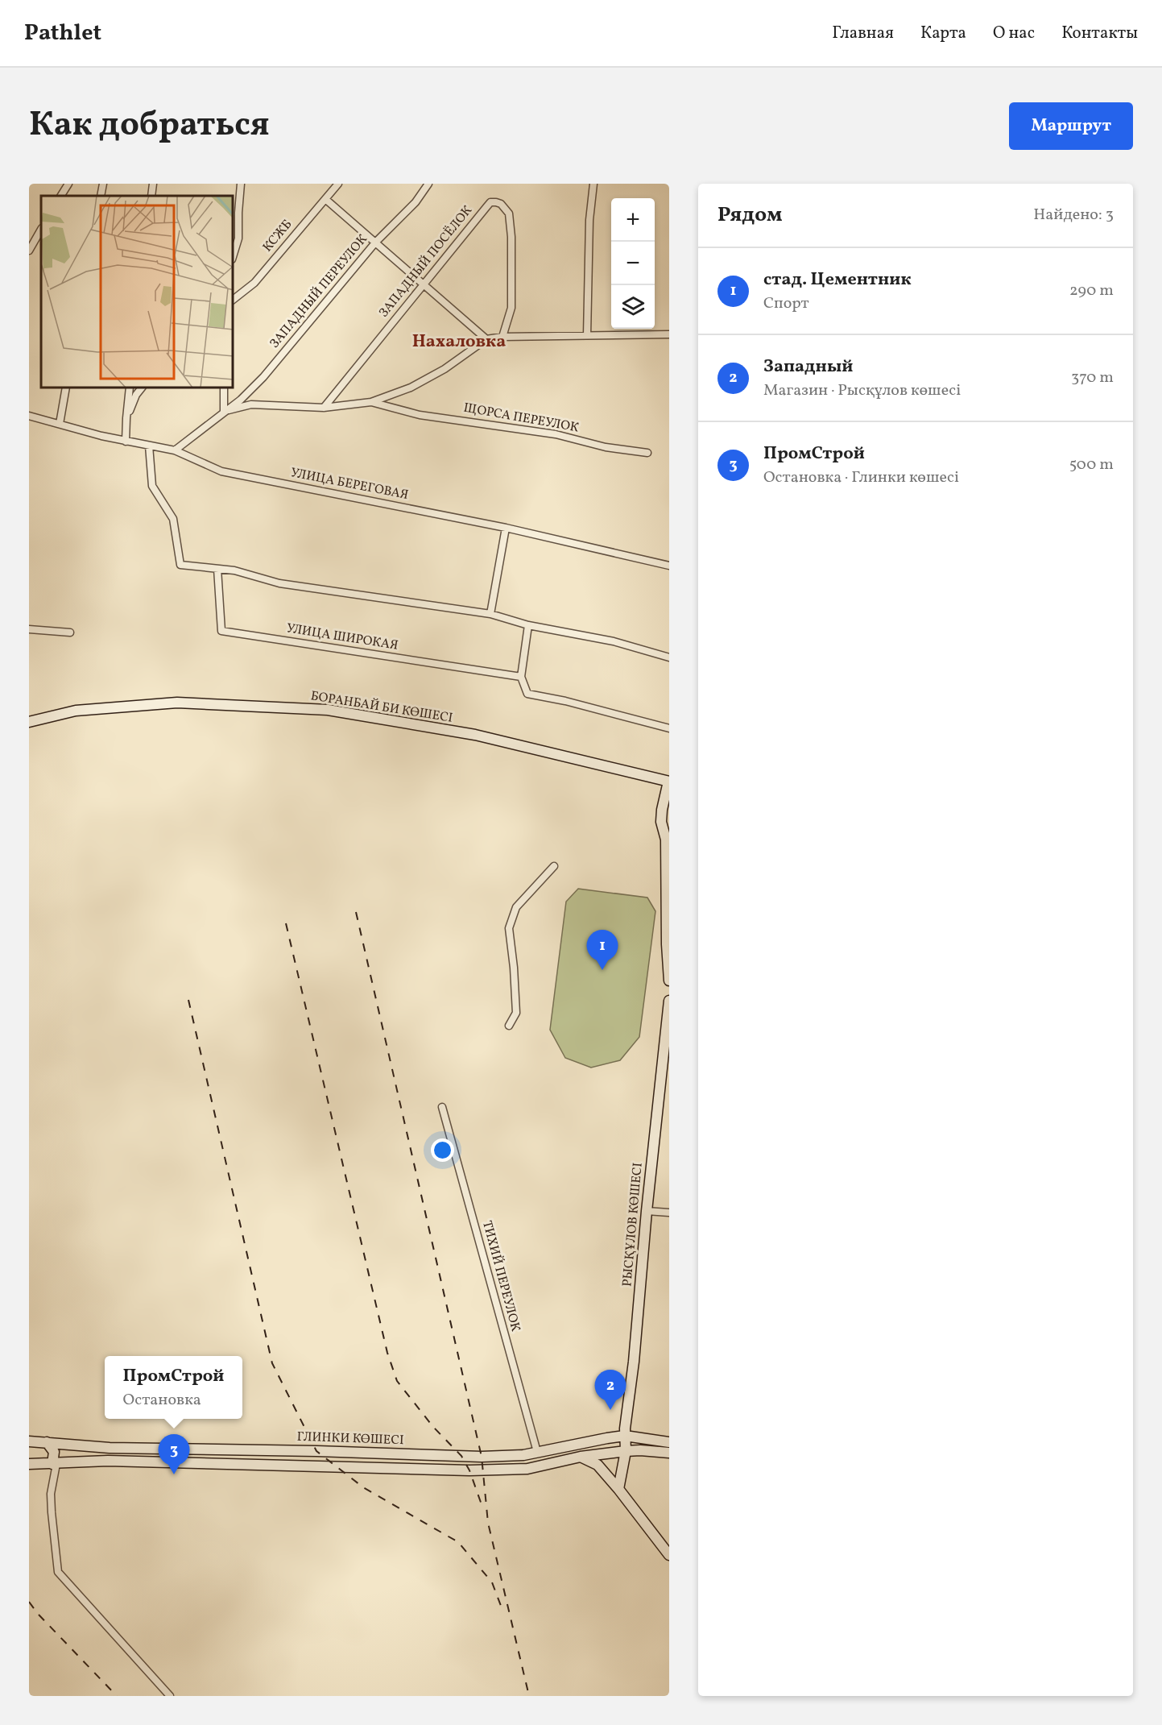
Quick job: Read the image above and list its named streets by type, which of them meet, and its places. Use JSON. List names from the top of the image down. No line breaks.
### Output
{"streets":{"main road":["БОРАНБАЙ БИ КӨШЕСІ","РЫСҚҰЛОВ КӨШЕСІ","ГЛИНКИ КӨШЕСІ"],"street":["КСЖБ","ЗАПАДНЫЙ ПОСЁЛОК","ЗАПАДНЫЙ ПЕРЕУЛОК","ЩОРСА ПЕРЕУЛОК","УЛИЦА БЕРЕГОВАЯ","УЛИЦА ШИРОКАЯ","ТИХИЙ ПЕРЕУЛОК"]},"crossings":[["ЗАПАДНЫЙ ПЕРЕУЛОК","УЛИЦА БЕРЕГОВАЯ"],["РЫСҚҰЛОВ КӨШЕСІ","ГЛИНКИ КӨШЕСІ"],["ТИХИЙ ПЕРЕУЛОК","ГЛИНКИ КӨШЕСІ"]],"districts":["Нахаловка"],"page":{"header":"Pathlet","nav":["Главная","Карта","О нас","Контакты"],"title":"Как добраться","buttons":"Маршрут","heading":["Рядом","Найдено: 3"],"map_buttons":["+","−"],"list":[{"mark":"1","name":"стад. Цементник","note":"Спорт","value":"290 m"},{"mark":"2","name":"Западный","note":"Магазин · Рысқұлов көшесі","value":"370 m"},{"mark":"3","name":"ПромСтрой","note":"Остановка · Глинки көшесі","value":"500 m"}],"pins":["1","2","3"],"popup":["ПромСтрой","Остановка"]}}
